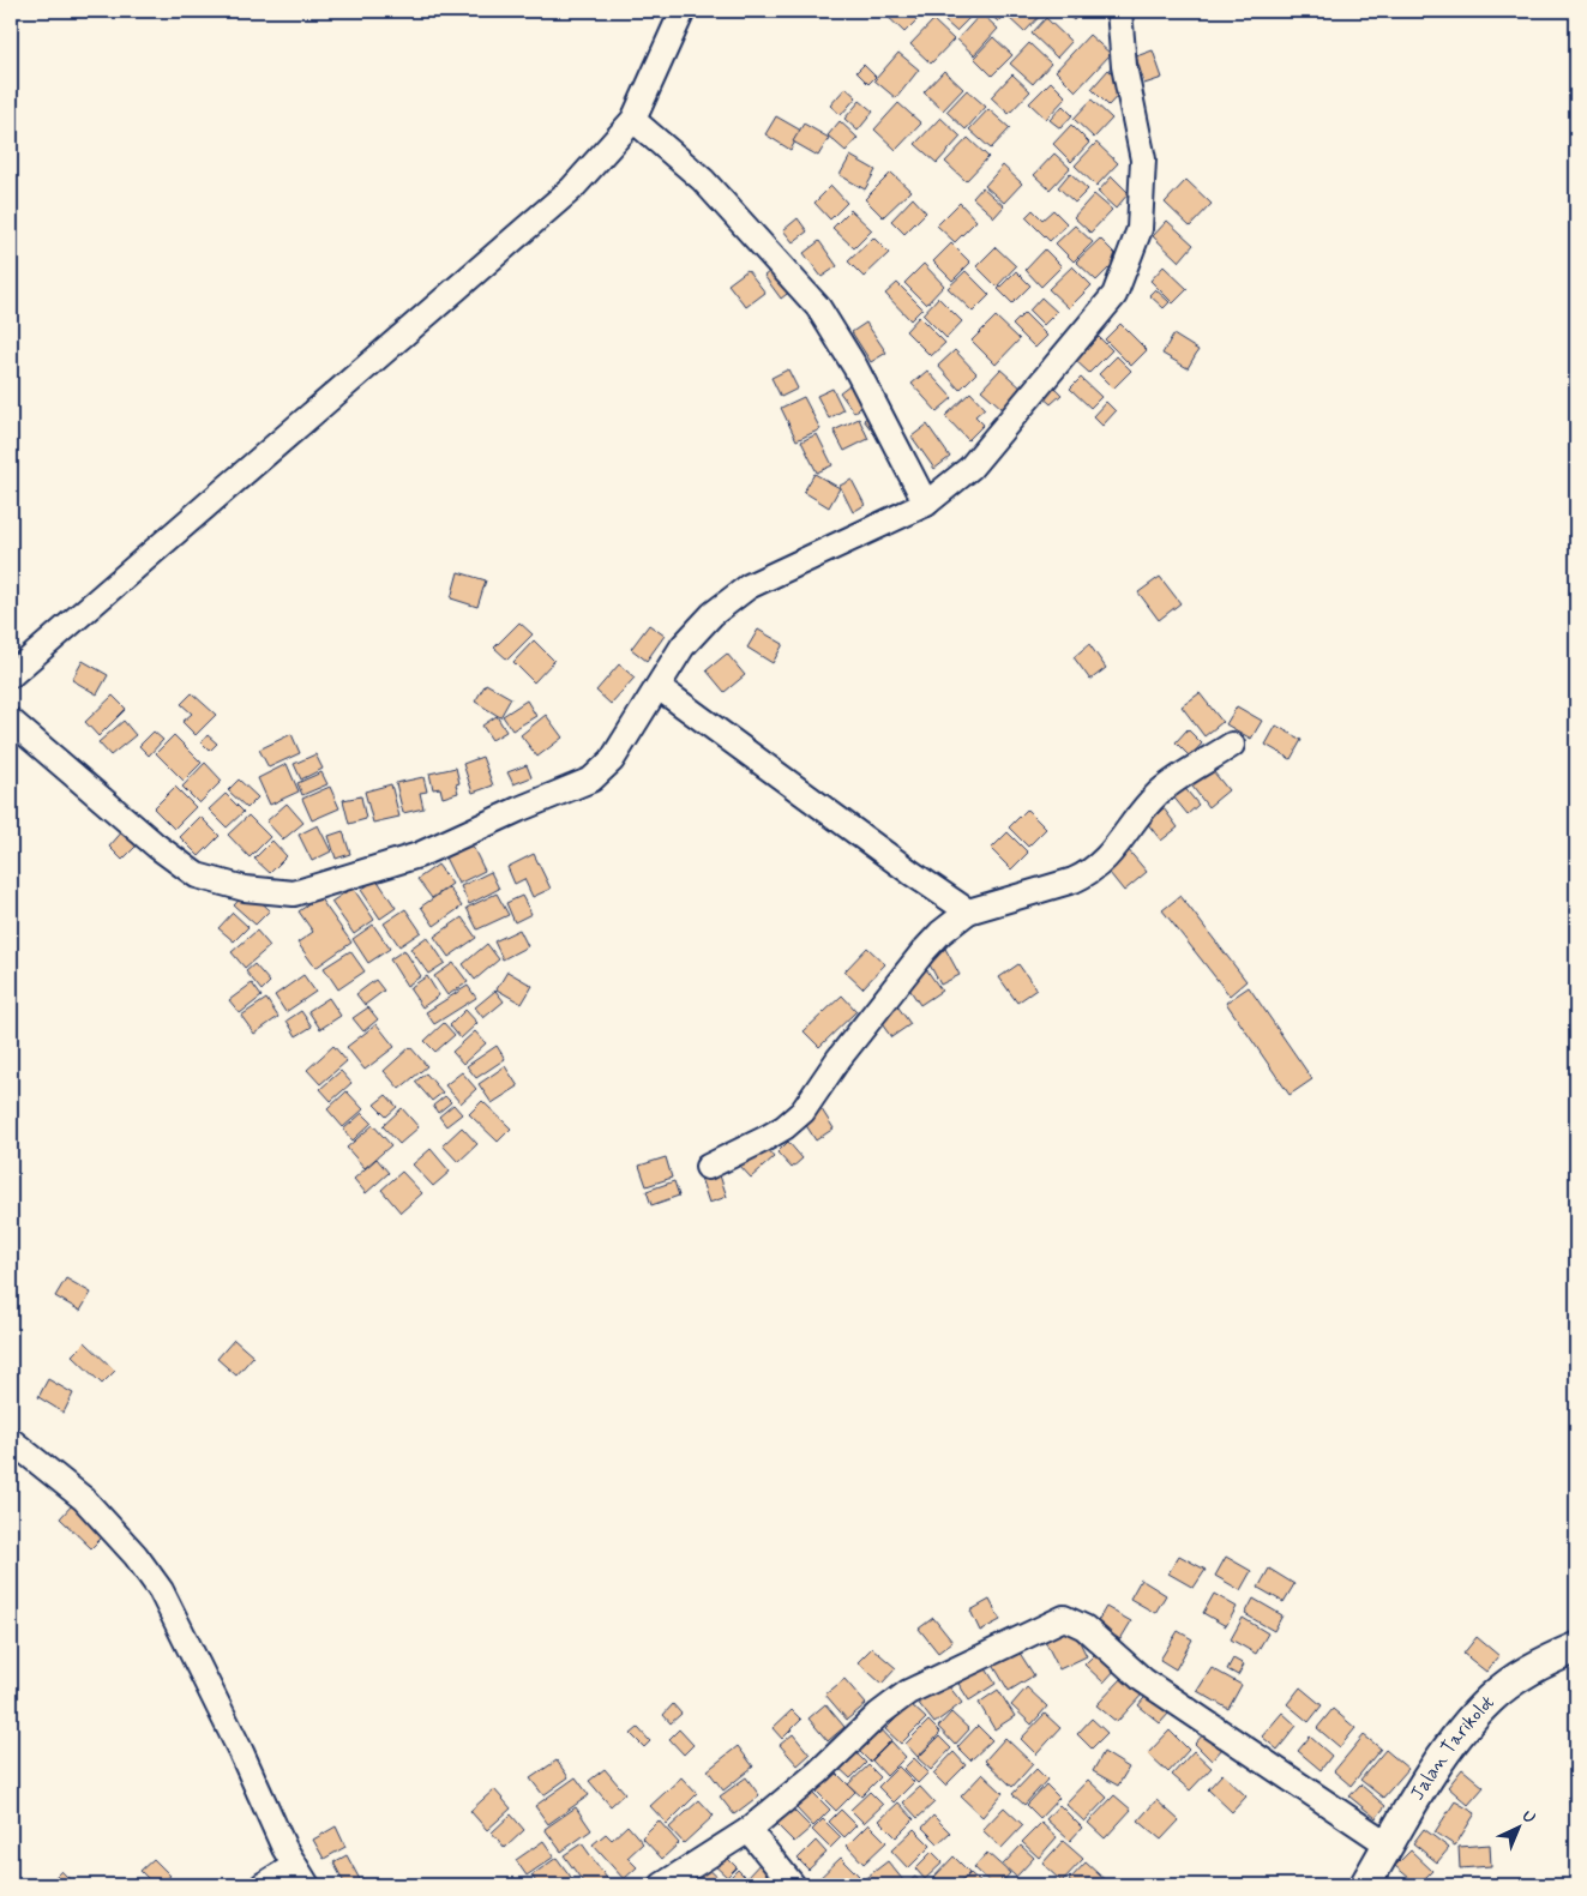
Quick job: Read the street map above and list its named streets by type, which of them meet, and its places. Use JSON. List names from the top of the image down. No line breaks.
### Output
{"streets":{"street":["Jalan Tarikolot"]},"north":"top right"}
